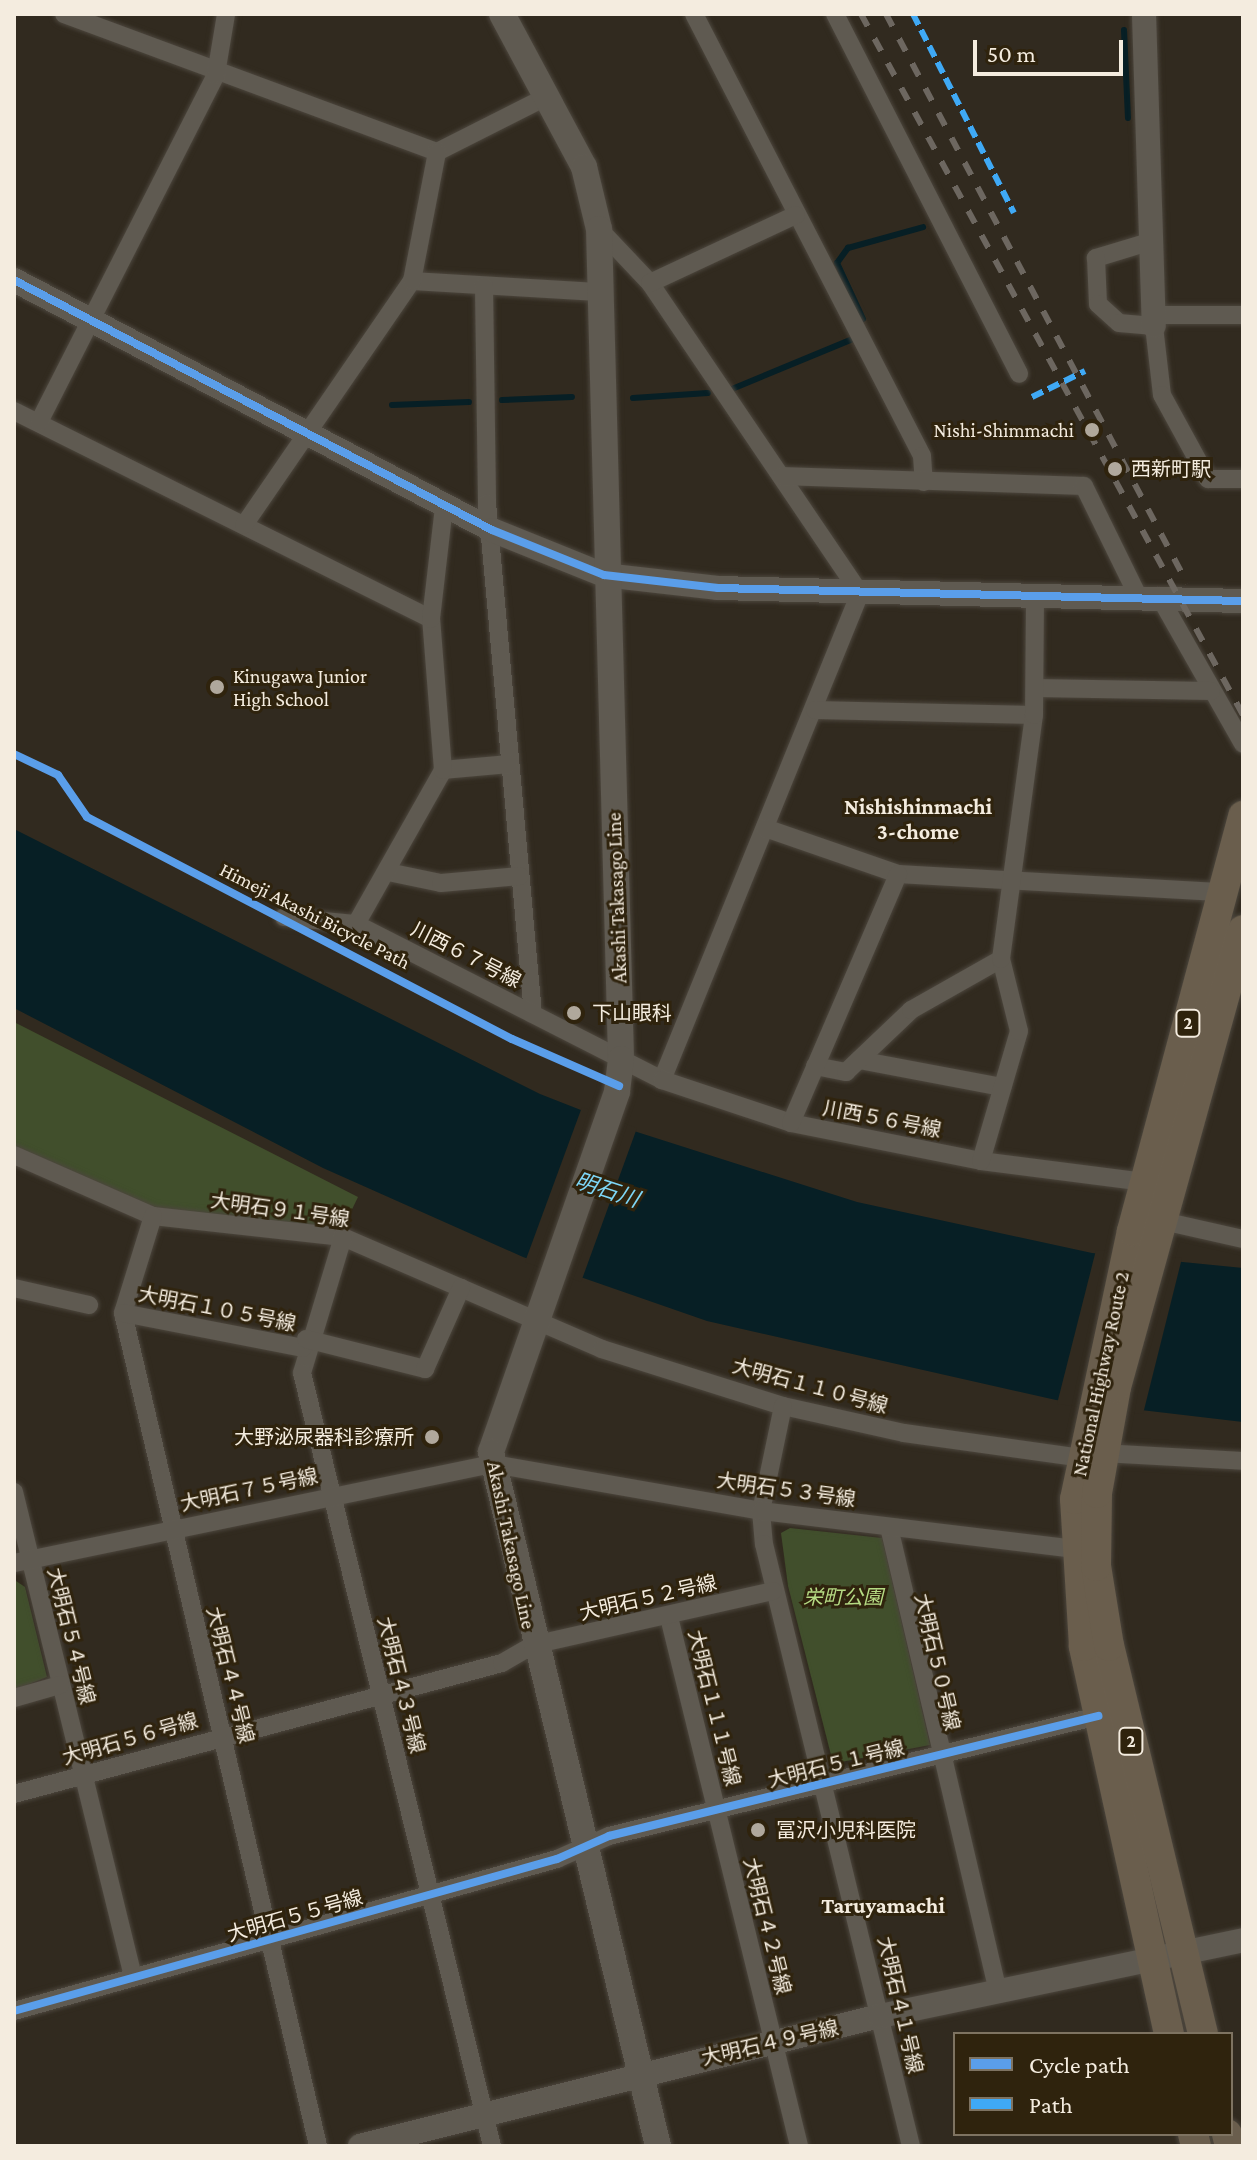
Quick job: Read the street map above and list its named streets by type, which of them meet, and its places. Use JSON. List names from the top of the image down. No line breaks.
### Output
{"streets":{"highway":["2","National Highway Route 2"],"main road":["Akashi Takasago Line"],"street":["川西６７号線","川西５６号線","大明石９１号線","大明石１０５号線","大明石１１０号線","大明石７５号線","大明石５３号線","大明石５２号線","大明石５４号線","大明石５０号線","大明石４４号線","大明石４３号線","大明石１１１号線","大明石５６号線","大明石５１号線","大明石５５号線","大明石４２号線","大明石４１号線","大明石４９号線"],"cycle path":["Himeji Akashi Bicycle Path"]},"crossings":[["Akashi Takasago Line","川西６７号線"],["Akashi Takasago Line","川西５６号線"],["Akashi Takasago Line","大明石９１号線"],["Akashi Takasago Line","大明石１１０号線"],["Akashi Takasago Line","大明石７５号線"],["Akashi Takasago Line","大明石５３号線"],["Akashi Takasago Line","大明石５２号線"],["Akashi Takasago Line","大明石５６号線"],["Akashi Takasago Line","大明石５１号線"],["Akashi Takasago Line","大明石５５号線"],["Akashi Takasago Line","大明石４９号線"],["川西６７号線","川西５６号線"],["川西５６号線","National Highway Route 2"],["大明石９１号線","大明石１０５号線"],["大明石９１号線","大明石１１０号線"],["大明石９１号線","大明石４３号線"],["大明石１０５号線","大明石４４号線"],["大明石１０５号線","大明石４３号線"],["National Highway Route 2","大明石１１０号線"],["National Highway Route 2","大明石５３号線"],["National Highway Route 2","大明石５１号線"],["National Highway Route 2","大明石４９号線"],["大明石１１０号線","大明石４１号線"],["大明石７５号線","大明石５３号線"],["大明石７５号線","大明石５４号線"],["大明石７５号線","大明石４４号線"],["大明石７５号線","大明石４３号線"],["大明石５３号線","大明石５０号線"],["大明石５３号線","大明石４１号線"],["大明石５２号線","大明石１１１号線"],["大明石５２号線","大明石５６号線"],["大明石５２号線","大明石４１号線"],["大明石５４号線","大明石５６号線"],["大明石５４号線","大明石５５号線"],["大明石５０号線","大明石５１号線"],["大明石５０号線","大明石４９号線"],["大明石４４号線","大明石５６号線"],["大明石４４号線","大明石５５号線"],["大明石４３号線","大明石５６号線"],["大明石４３号線","大明石５５号線"],["大明石４３号線","大明石４９号線"],["大明石１１１号線","大明石５１号線"],["大明石１１１号線","大明石４２号線"],["大明石５１号線","大明石５５号線"],["大明石５１号線","大明石４２号線"],["大明石５１号線","大明石４１号線"],["大明石４２号線","大明石４９号線"],["大明石４１号線","大明石４９号線"]],"districts":["Nishishinmachi 3-chome","Taruyamachi"],"water":["明石川"],"parks":["栄町公園"],"places":["Nishi-Shimmachi","西新町駅","Kinugawa Junior High School","下山眼科","大野泌尿器科診療所","冨沢小児科医院"],"legend":["Cycle path","Path"],"scale_bar":"50 m"}
